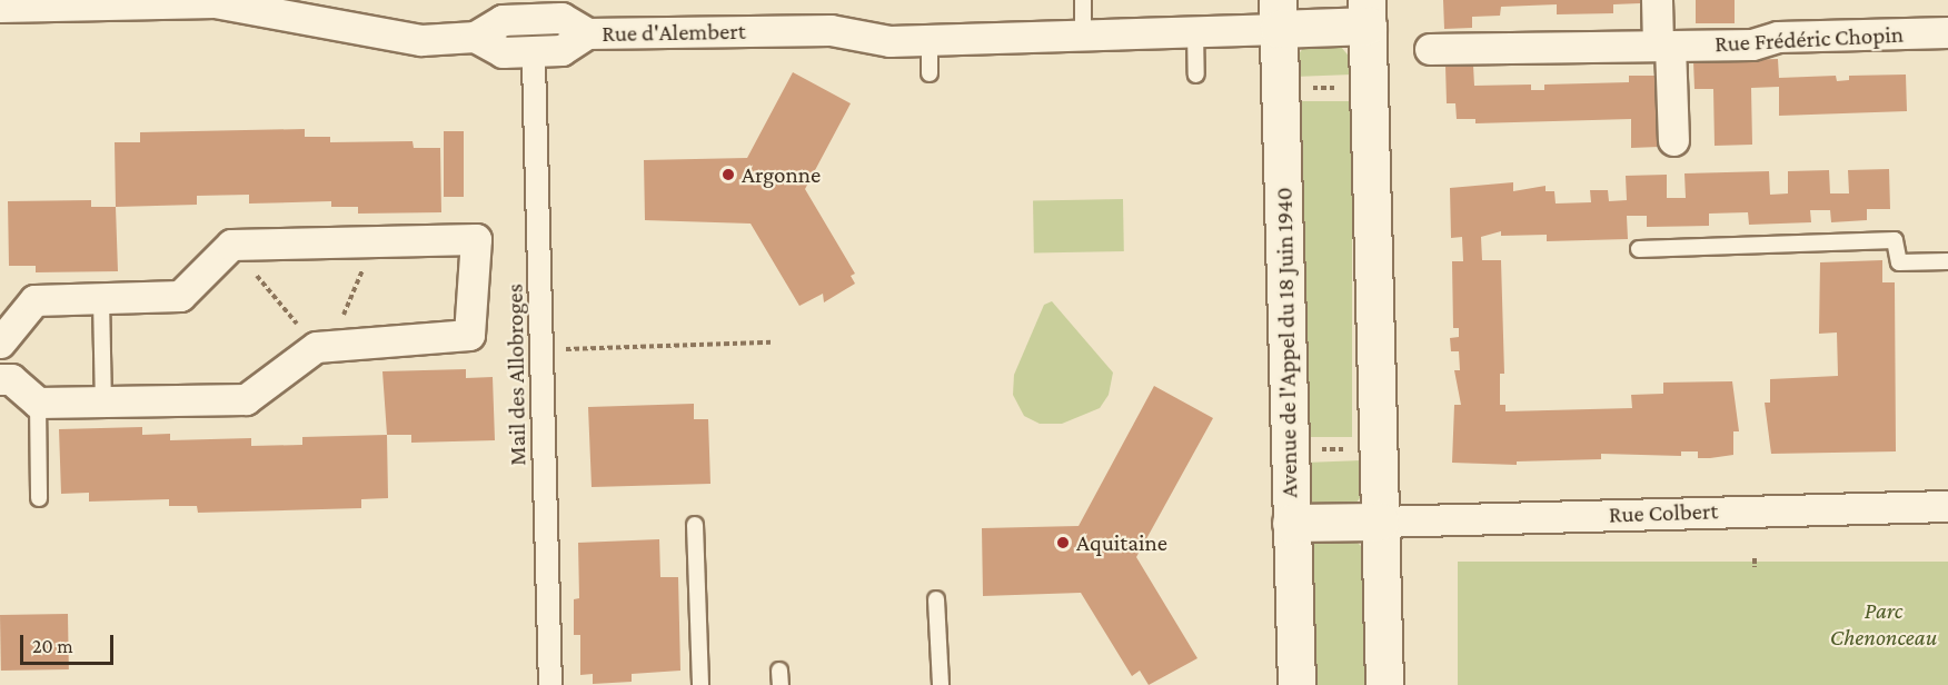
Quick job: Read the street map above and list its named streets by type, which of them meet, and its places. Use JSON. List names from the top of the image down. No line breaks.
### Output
{"streets":{"street":["Rue d'Alembert","Rue Frédéric Chopin","Avenue de l'Appel du 18 Juin 1940","Mail des Allobroges","Rue Colbert"]},"crossings":[["Rue d'Alembert","Avenue de l'Appel du 18 Juin 1940"]],"parks":["Parc Chenonceau"],"places":["Argonne","Aquitaine"],"scale_bar":"20 m"}
